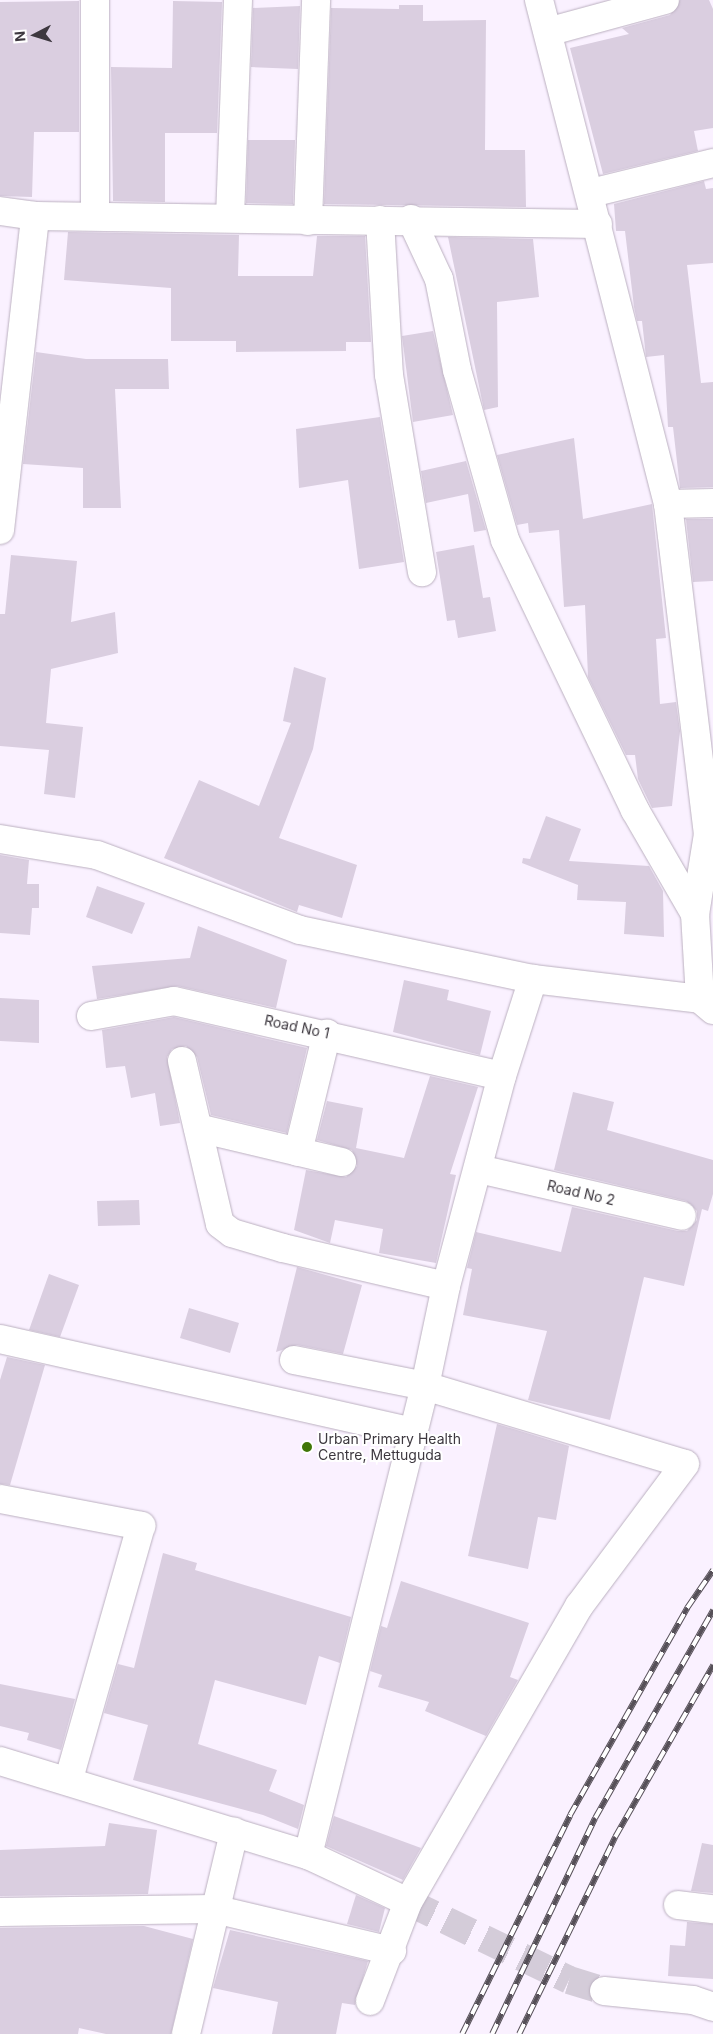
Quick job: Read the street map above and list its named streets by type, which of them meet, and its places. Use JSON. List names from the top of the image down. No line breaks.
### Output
{"streets":{"street":["Road No 1","Road No 2"]},"places":["Urban Primary Health Centre, Mettuguda"],"north":"left"}
